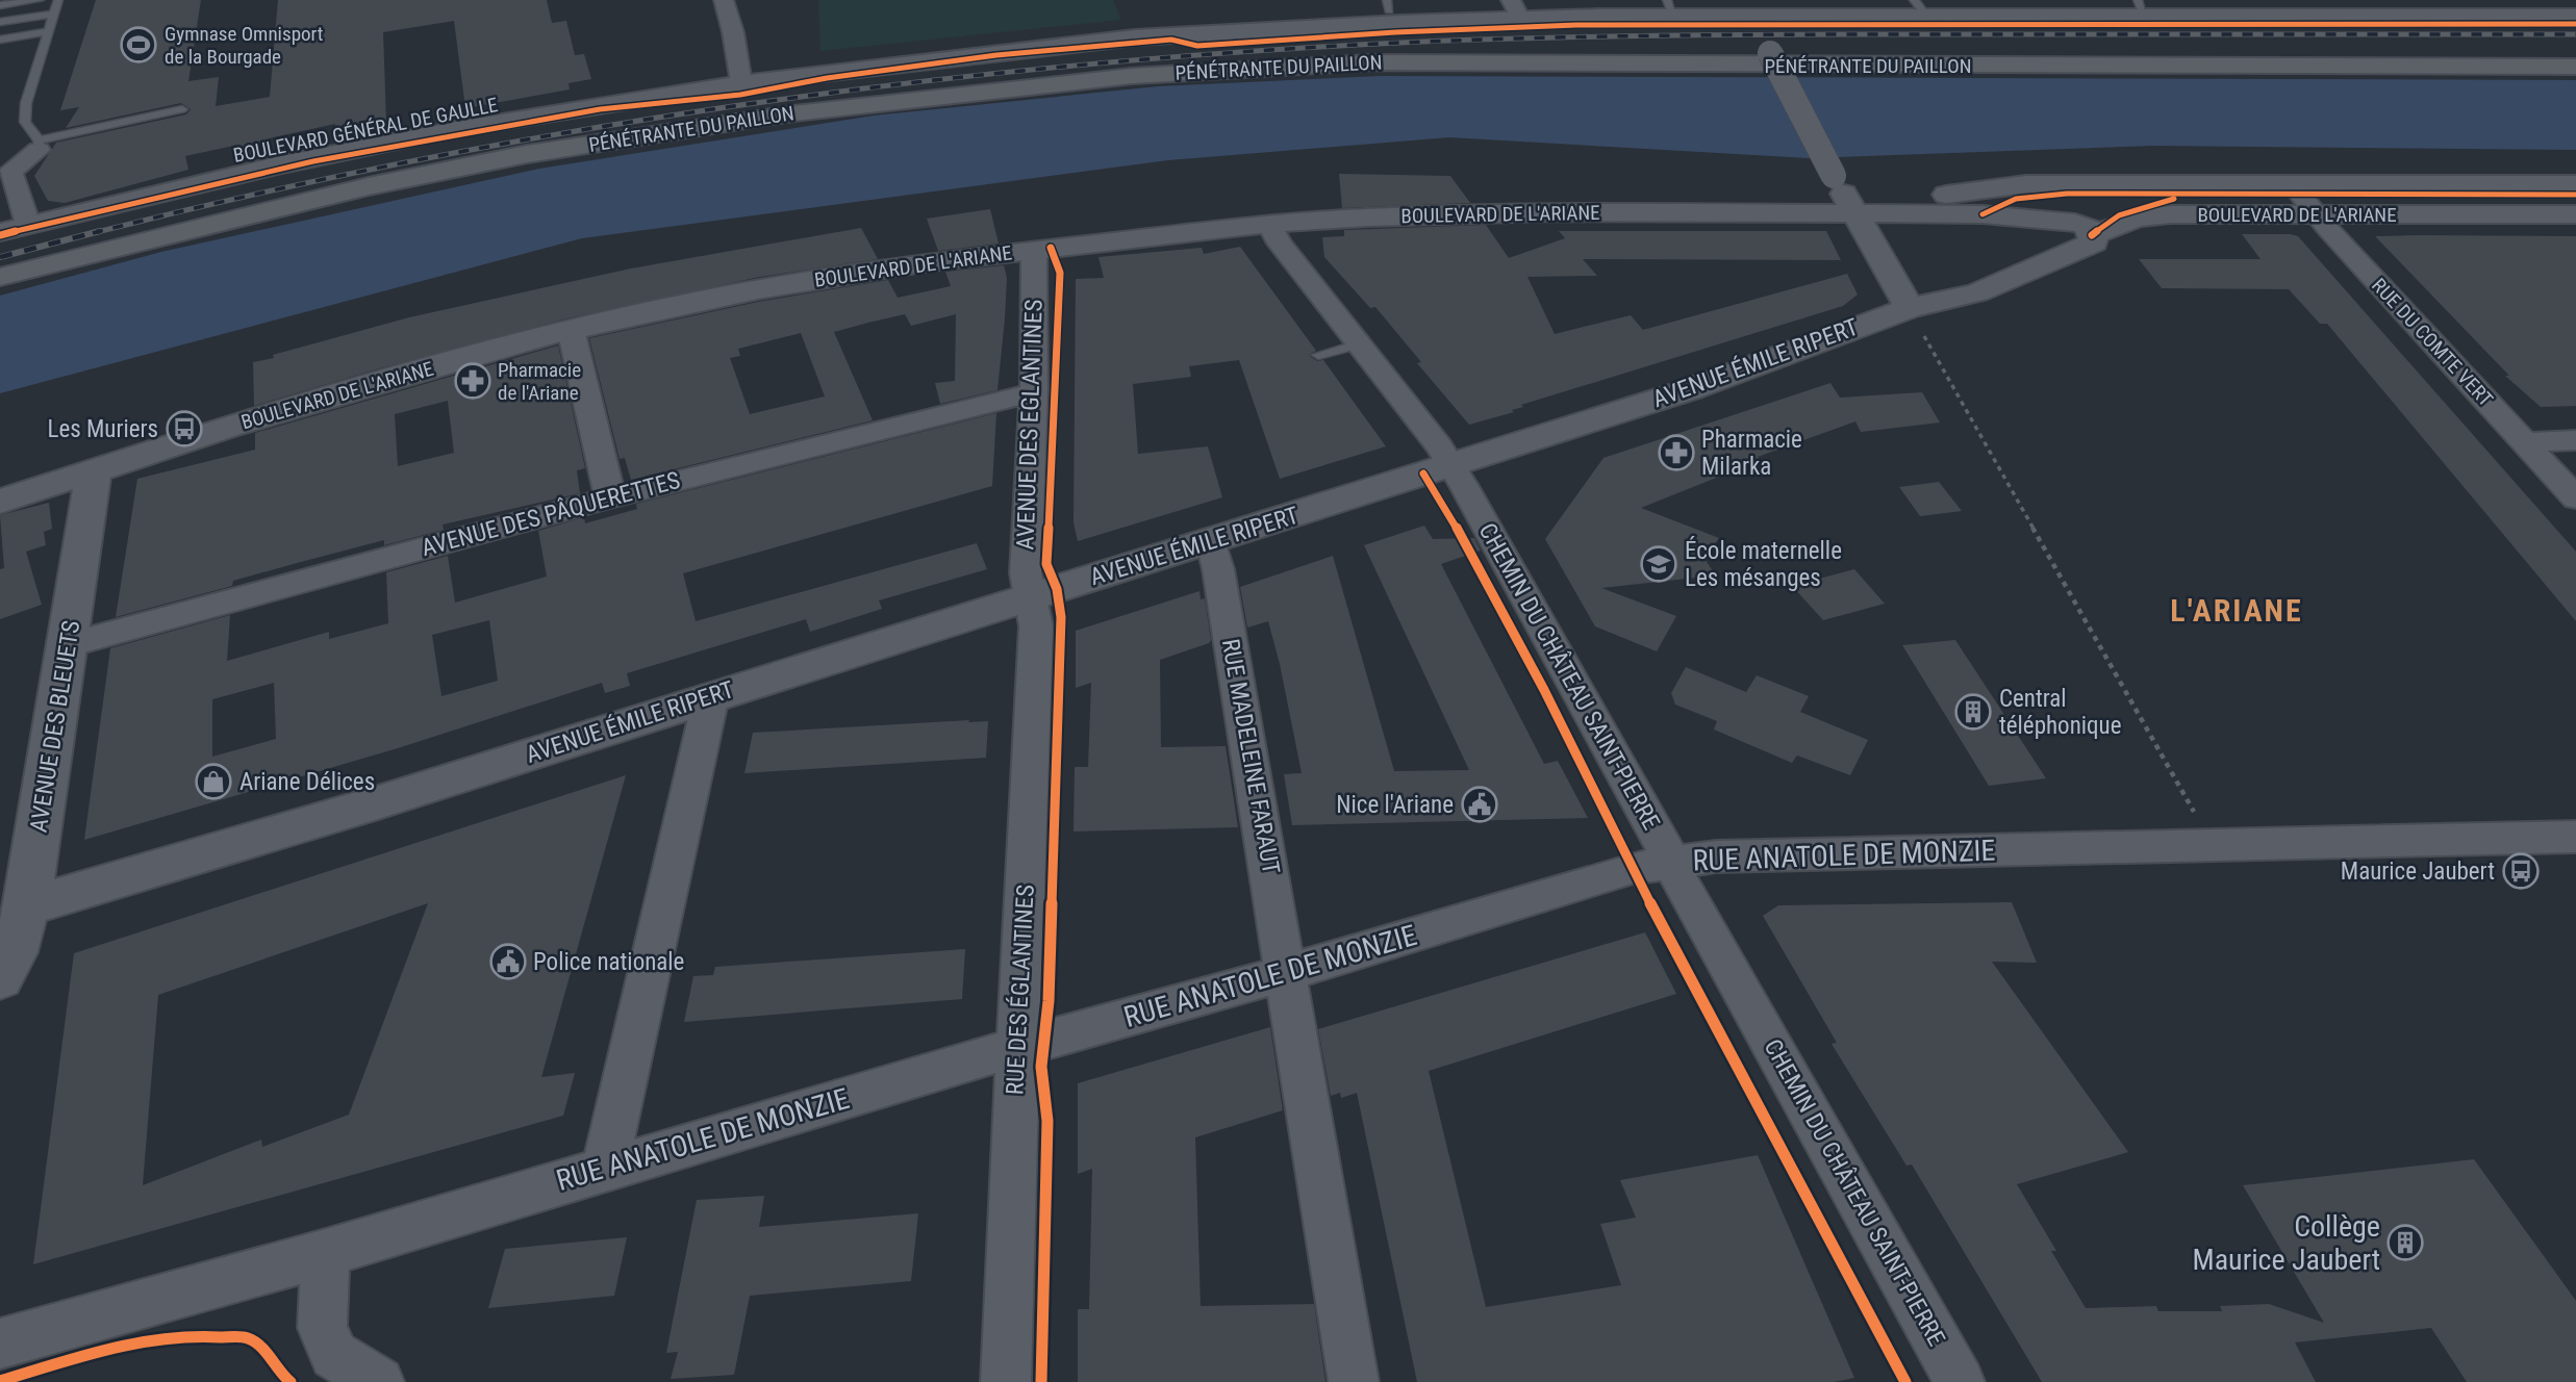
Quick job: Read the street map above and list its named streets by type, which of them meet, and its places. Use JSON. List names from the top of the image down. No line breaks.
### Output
{"streets":{"main road":["PÉNÉTRANTE DU PAILLON"],"street":["BOULEVARD GÉNÉRAL DE GAULLE","BOULEVARD DE L'ARIANE","RUE DU COMTE VERT","AVENUE ÉMILE RIPERT","AVENUE DES EGLANTINES","AVENUE DES PÂQUERETTES","CHEMIN DU CHÂTEAU SAINT-PIERRE","AVENUE DES BLEUETS","RUE MADELEINE FARAUT","RUE ANATOLE DE MONZIE","RUE DES ÉGLANTINES"]},"crossings":[["BOULEVARD DE L'ARIANE","RUE DU COMTE VERT"],["BOULEVARD DE L'ARIANE","AVENUE ÉMILE RIPERT"],["BOULEVARD DE L'ARIANE","AVENUE DES EGLANTINES"],["BOULEVARD DE L'ARIANE","CHEMIN DU CHÂTEAU SAINT-PIERRE"],["BOULEVARD DE L'ARIANE","AVENUE DES BLEUETS"],["AVENUE ÉMILE RIPERT","AVENUE DES EGLANTINES"],["AVENUE ÉMILE RIPERT","CHEMIN DU CHÂTEAU SAINT-PIERRE"],["AVENUE ÉMILE RIPERT","AVENUE DES BLEUETS"],["AVENUE ÉMILE RIPERT","RUE MADELEINE FARAUT"],["AVENUE ÉMILE RIPERT","RUE DES ÉGLANTINES"],["AVENUE DES EGLANTINES","AVENUE DES PÂQUERETTES"],["AVENUE DES EGLANTINES","RUE DES ÉGLANTINES"],["AVENUE DES PÂQUERETTES","AVENUE DES BLEUETS"],["CHEMIN DU CHÂTEAU SAINT-PIERRE","RUE ANATOLE DE MONZIE"],["RUE MADELEINE FARAUT","RUE ANATOLE DE MONZIE"],["RUE ANATOLE DE MONZIE","RUE DES ÉGLANTINES"]],"districts":["L'ARIANE"],"places":{"sports":["Gymnase Omnisport de la Bourgade"],"pharmacy":["Pharmacie de l'Ariane","Pharmacie Milarka"],"bus stop":["Les Muriers","Maurice Jaubert"],"school or university":["École maternelle Les mésanges"],"building":["Central téléphonique","Collège Maurice Jaubert"],"shop":["Ariane Délices"],"public building":["Nice l'Ariane","Police nationale"]}}
